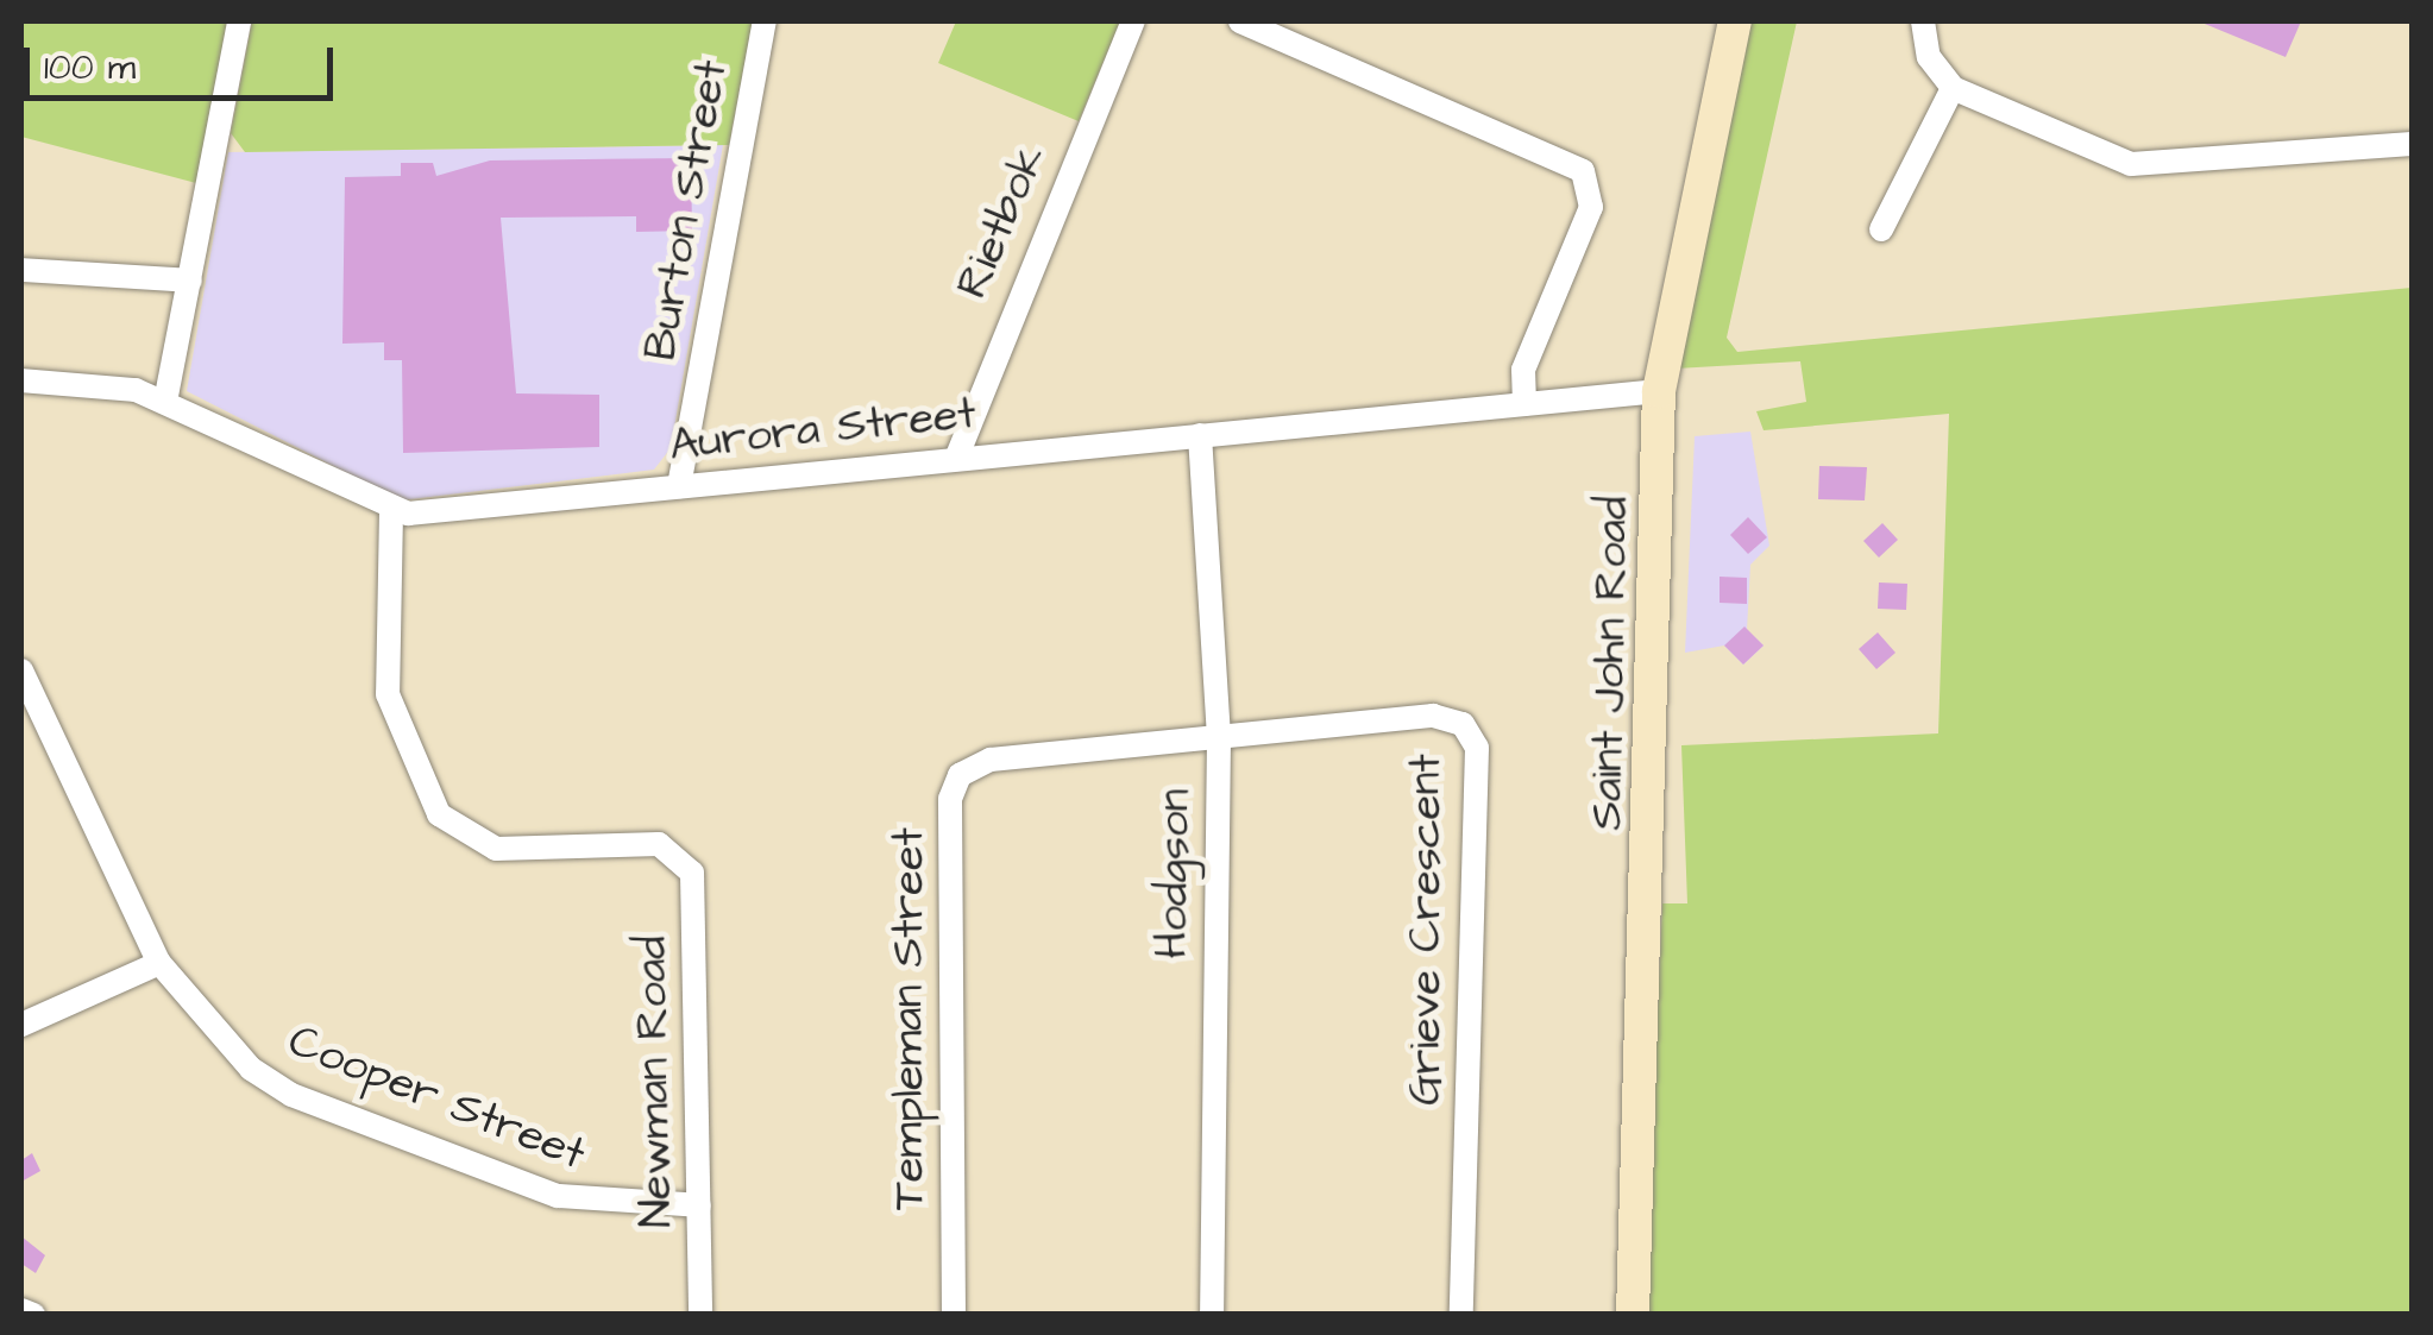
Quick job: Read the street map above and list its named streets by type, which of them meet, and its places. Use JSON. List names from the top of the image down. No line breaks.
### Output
{"streets":{"main road":["Saint John Road"],"street":["Burton Street","Rietbok","Aurora Street","Hodgson","Grieve Crescent","Templeman Street","Newman Road","Cooper Street"]},"crossings":[["Burton Street","Aurora Street"],["Rietbok","Aurora Street"],["Aurora Street","Saint John Road"],["Aurora Street","Hodgson"],["Aurora Street","Newman Road"],["Hodgson","Grieve Crescent"],["Hodgson","Templeman Street"],["Grieve Crescent","Templeman Street"],["Newman Road","Cooper Street"]],"scale_bar":"100 m"}
